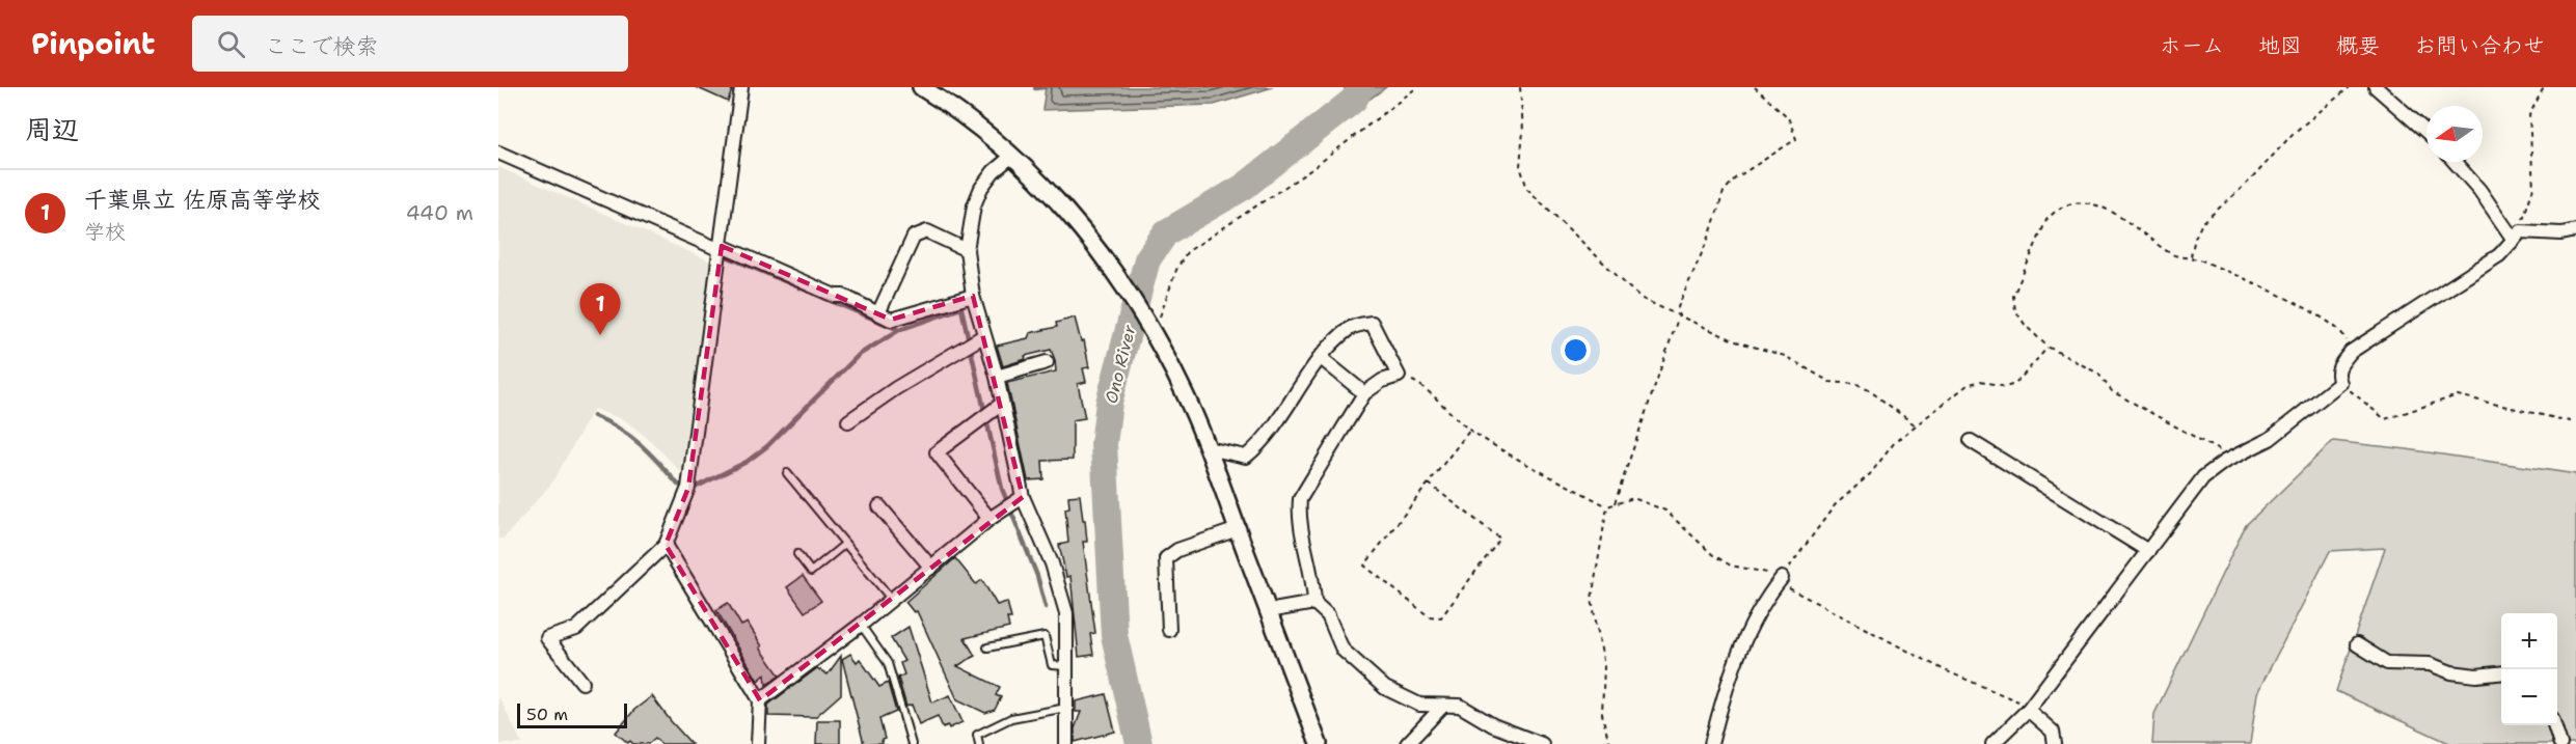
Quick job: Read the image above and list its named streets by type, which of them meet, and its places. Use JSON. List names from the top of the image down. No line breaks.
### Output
{"water":["Ono River"],"scale_bar":"50 m","north":"left","page":{"header":"Pinpoint","search":"ここで検索","nav":["ホーム","地図","概要","お問い合わせ"],"heading":"周辺","list":[{"mark":"1","name":"千葉県立 佐原高等学校","note":"学校","value":"440 m"}],"pins":"1","map_buttons":["+","−"],"scale":"50 m"}}
